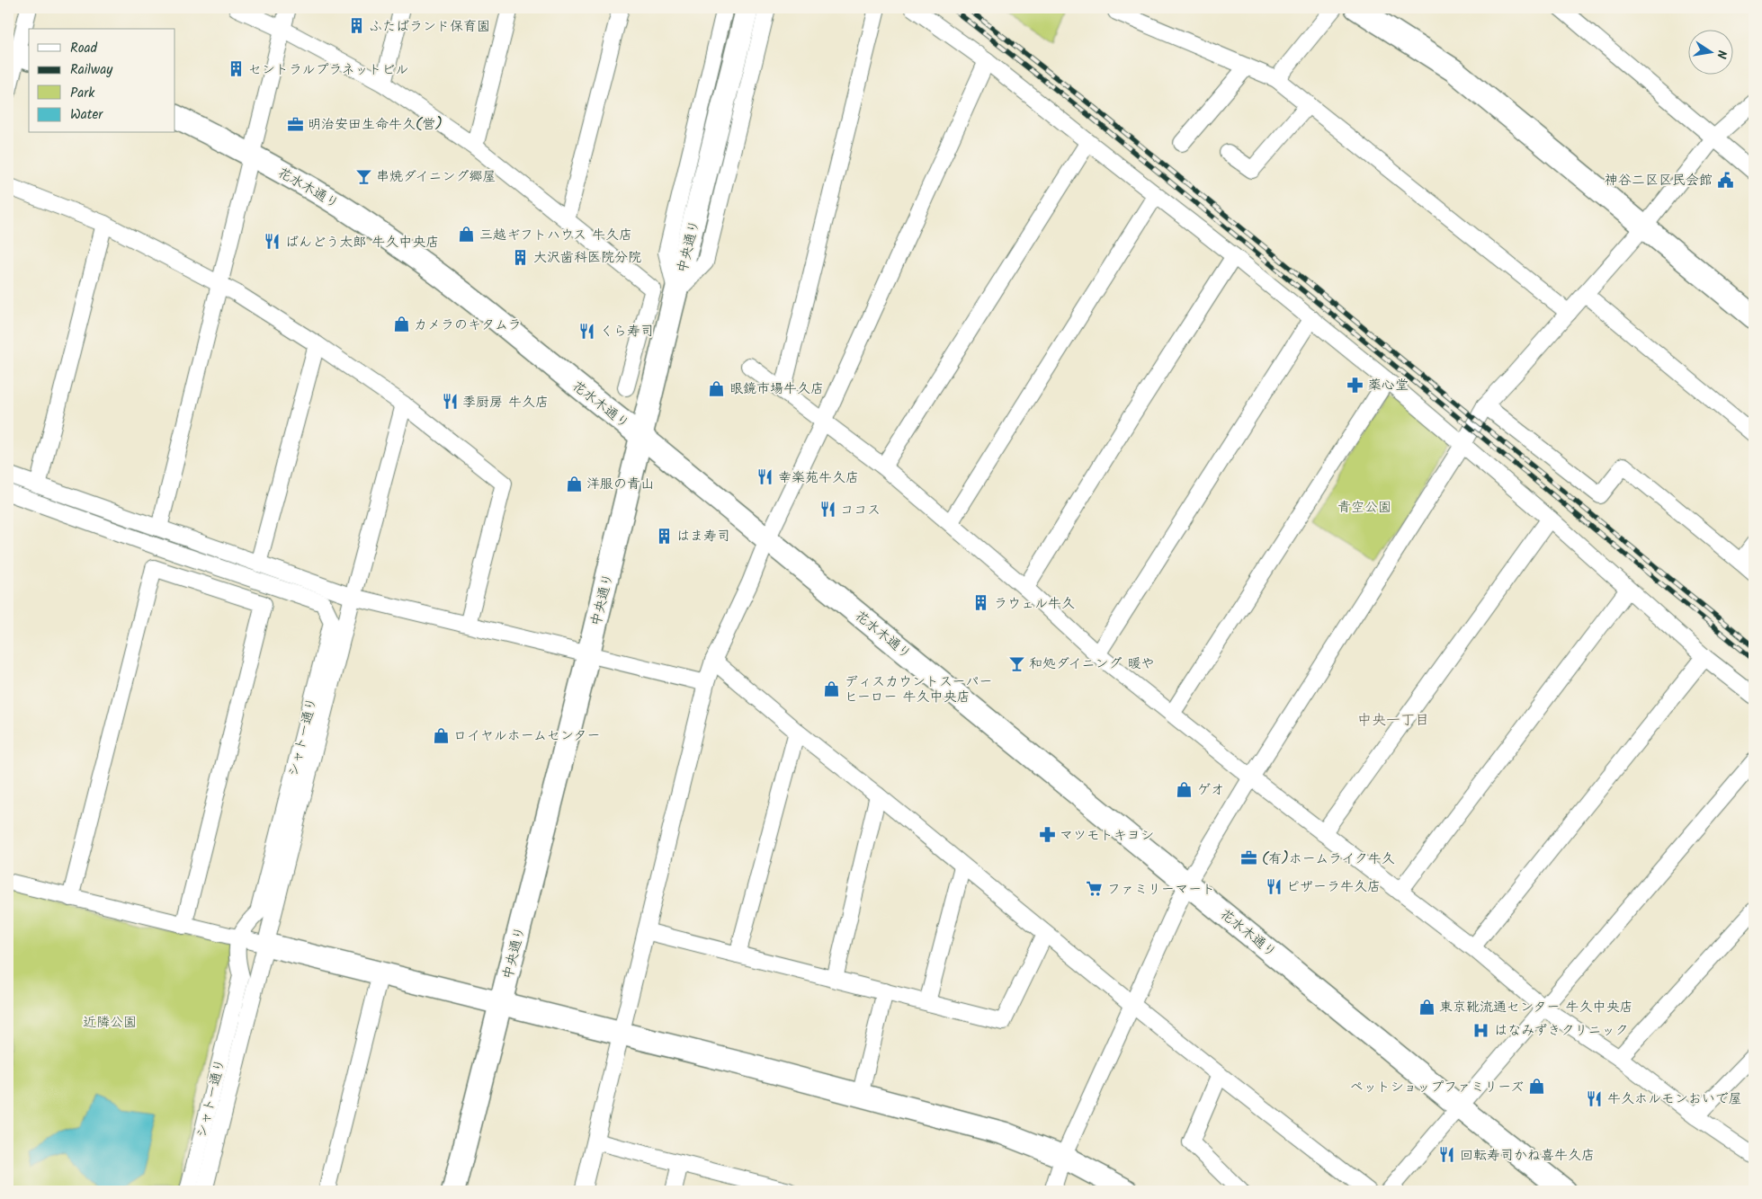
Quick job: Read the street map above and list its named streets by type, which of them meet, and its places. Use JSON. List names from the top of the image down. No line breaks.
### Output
{"streets":{"street":["花水木通り","中央通り","シャトー通り"]},"crossings":[["花水木通り","中央通り"]],"districts":["中央一丁目"],"parks":["青空公園","近隣公園"],"places":{"building":["ふたばランド保育園","セントラルプラネットビル","大沢歯科医院分院","はま寿司","ラウェル牛久"],"office":["明治安田生命牛久(営)","(有)ホームライク牛久"],"bar":["串焼ダイニング郷屋","和処ダイニング 暖や"],"public building":["神谷二区区民会館"],"shop":["三越ギフトハウス 牛久店","カメラのキタムラ","眼鏡市場牛久店","洋服の青山","ディスカウントスーパー ヒーロー 牛久中央店","ロイヤルホームセンター","ゲオ","東京靴流通センター 牛久中央店","ペットショップファミリーズ"],"restaurant":["ばんどう太郎 牛久中央店","くら寿司","季厨房 牛久店","幸楽苑牛久店","ココス","ピザーラ牛久店","牛久ホルモンおいで屋","回転寿司かね喜牛久店"],"pharmacy":["薬心堂","マツモトキヨシ"],"supermarket":["ファミリーマート"],"hospital":["はなみずきクリニック"]},"legend":["Road","Railway","Park","Water"],"north":"right"}
